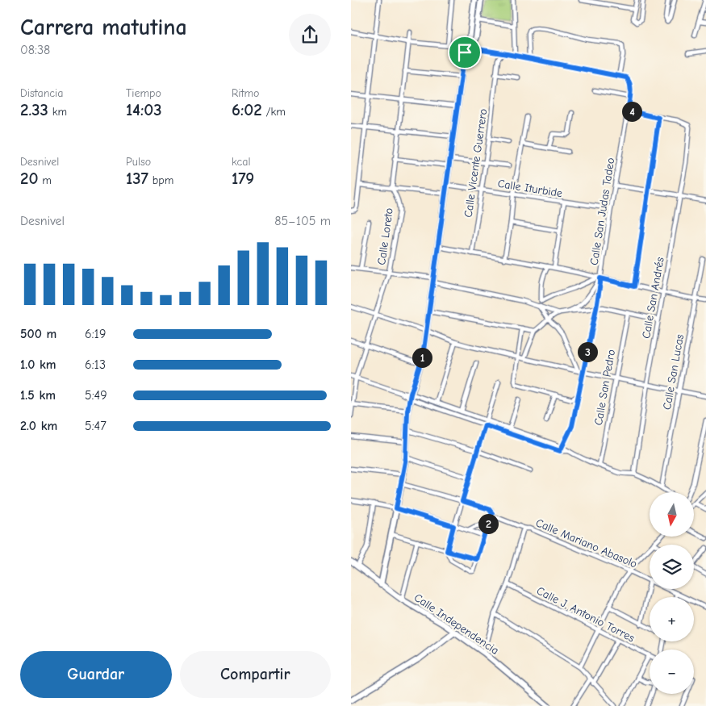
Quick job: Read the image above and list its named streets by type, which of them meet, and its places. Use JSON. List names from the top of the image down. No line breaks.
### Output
{"streets":{"street":["Calle Vicente Guerrero","Calle Iturbide","Calle San Judas Tadeo","Calle Loreto","Calle San Andrés","Calle San Lucas","Calle San Pedro","Calle Mariano Abasolo","Calle J. Antonio Torres","Calle Independencia"]},"crossings":[["Calle Vicente Guerrero","Calle Iturbide"],["Calle Iturbide","Calle San Judas Tadeo"]],"north":"bottom","page":{"heading":["Carrera matutina","08:38"],"stats":[["Distancia","2.33 km"],["Tiempo","14:03"],["Ritmo","6:02 /km"],["Desnivel","20 m"],["Pulso","137 bpm"],["kcal","179"]],"pins":["4","3","1","2"],"chart":["Desnivel","85–105 m"],"list":[{"name":"500 m","note":"6:19"},{"name":"1.0 km","note":"6:13"},{"name":"1.5 km","note":"5:49"},{"name":"2.0 km","note":"5:47"}],"map_buttons":["+","−"],"buttons":["Guardar","Compartir"]}}
